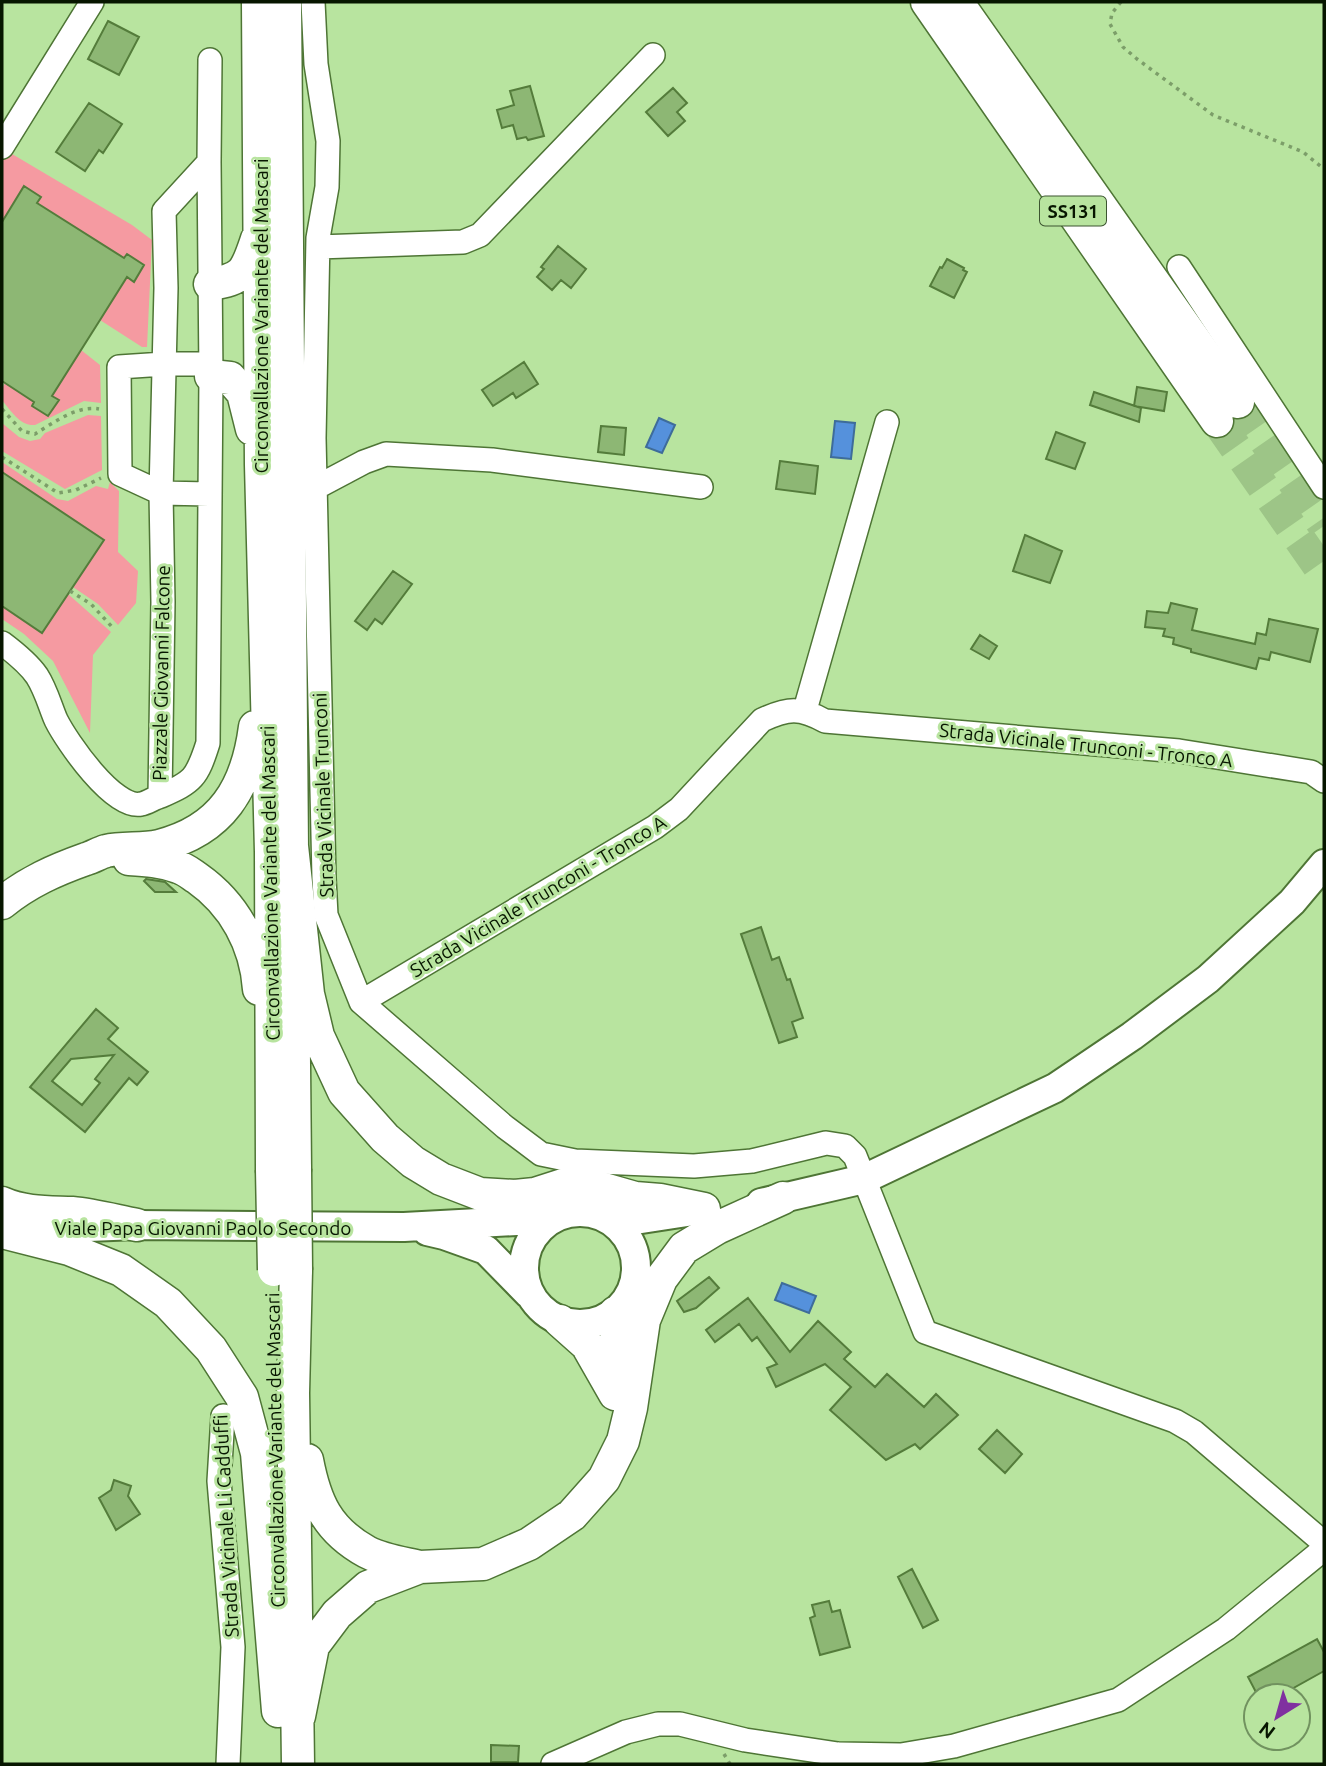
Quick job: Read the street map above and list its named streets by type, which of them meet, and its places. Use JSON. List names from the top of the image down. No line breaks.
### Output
{"streets":{"highway":["SS131","Circonvallazione Variante del Mascari"],"main road":["Viale Papa Giovanni Paolo Secondo"],"street":["Piazzale Giovanni Falcone","Strada Vicinale Trunconi - Tronco A","Strada Vicinale Trunconi","Strada Vicinale Li Cadduffi"]},"crossings":[["Strada Vicinale Trunconi - Tronco A","Strada Vicinale Trunconi"]],"north":"bottom left"}
